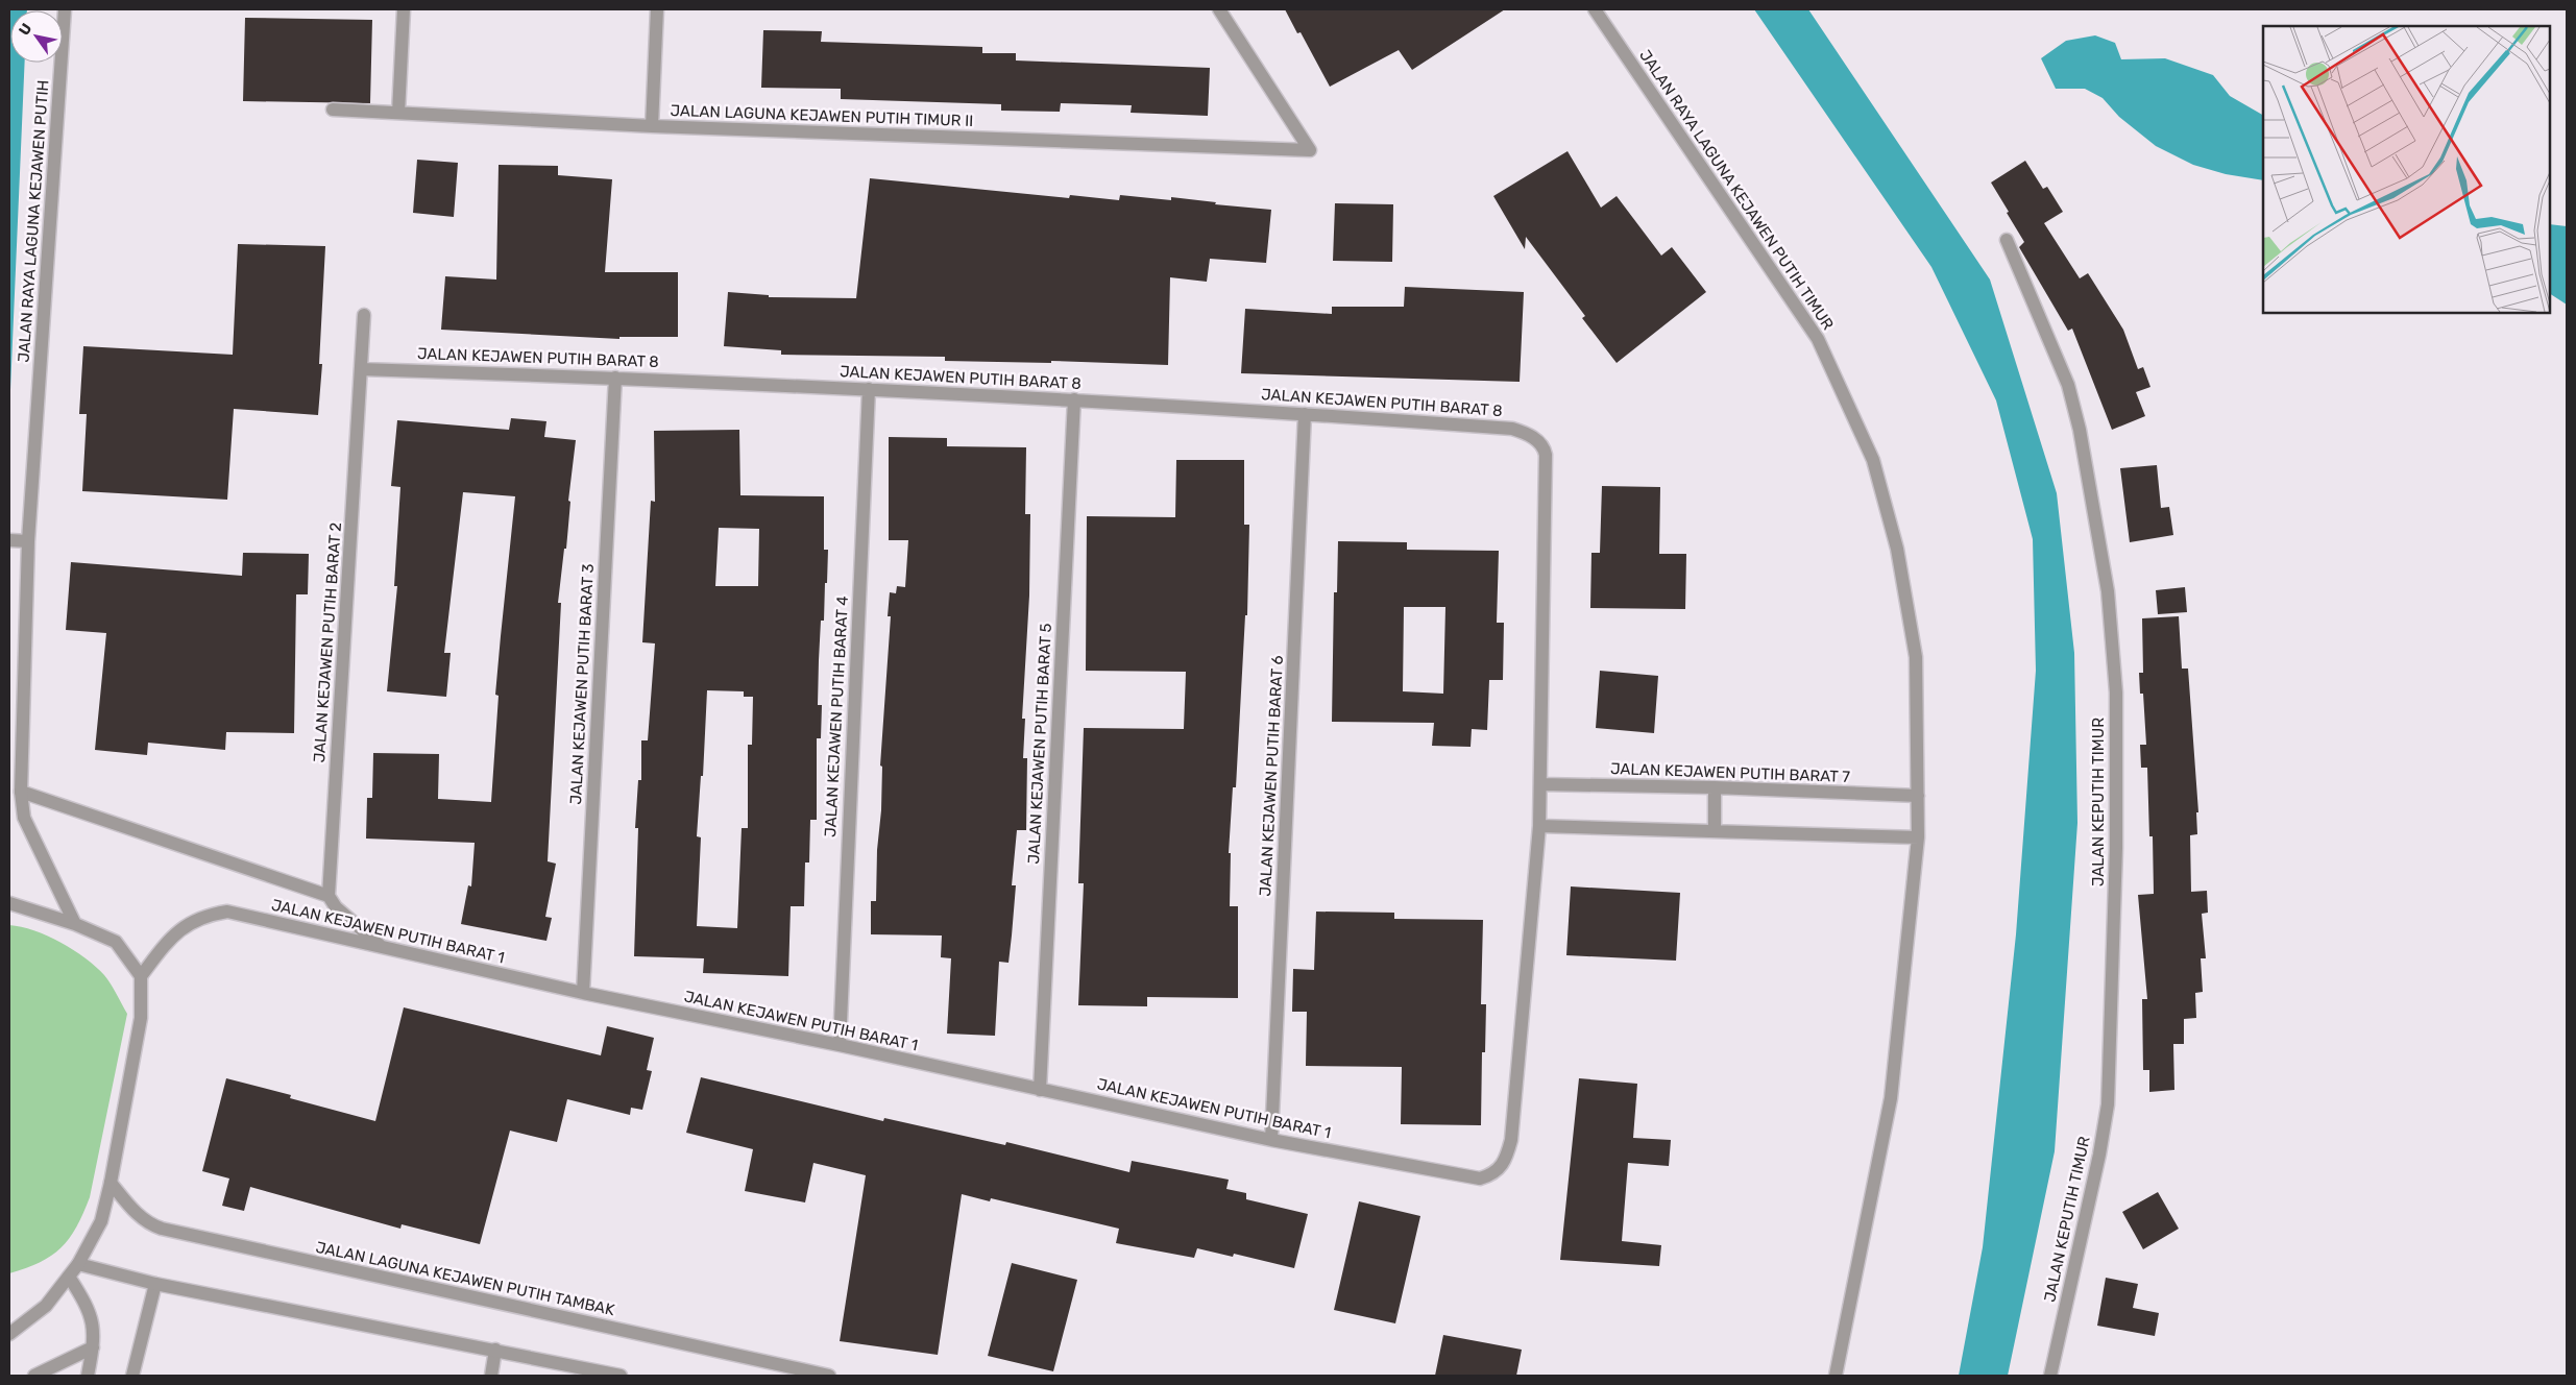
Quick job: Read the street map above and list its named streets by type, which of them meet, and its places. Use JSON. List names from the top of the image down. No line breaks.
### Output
{"streets":{"street":["JALAN LAGUNA KEJAWEN PUTIH TIMUR II","JALAN RAYA LAGUNA KEJAWEN PUTIH TIMUR","JALAN RAYA LAGUNA KEJAWEN PUTIH","JALAN KEJAWEN PUTIH BARAT 8","JALAN KEJAWEN PUTIH BARAT 2","JALAN KEJAWEN PUTIH BARAT 3","JALAN KEJAWEN PUTIH BARAT 4","JALAN KEJAWEN PUTIH BARAT 5","JALAN KEJAWEN PUTIH BARAT 7","JALAN KEJAWEN PUTIH BARAT 6","JALAN KEPUTIH TIMUR","JALAN KEJAWEN PUTIH BARAT 1","JALAN LAGUNA KEJAWEN PUTIH TAMBAK"]},"crossings":[["JALAN RAYA LAGUNA KEJAWEN PUTIH TIMUR","JALAN KEJAWEN PUTIH BARAT 7"],["JALAN KEJAWEN PUTIH BARAT 8","JALAN KEJAWEN PUTIH BARAT 2"],["JALAN KEJAWEN PUTIH BARAT 8","JALAN KEJAWEN PUTIH BARAT 3"],["JALAN KEJAWEN PUTIH BARAT 8","JALAN KEJAWEN PUTIH BARAT 4"],["JALAN KEJAWEN PUTIH BARAT 8","JALAN KEJAWEN PUTIH BARAT 5"],["JALAN KEJAWEN PUTIH BARAT 8","JALAN KEJAWEN PUTIH BARAT 7"],["JALAN KEJAWEN PUTIH BARAT 8","JALAN KEJAWEN PUTIH BARAT 6"],["JALAN KEJAWEN PUTIH BARAT 3","JALAN KEJAWEN PUTIH BARAT 1"],["JALAN KEJAWEN PUTIH BARAT 4","JALAN KEJAWEN PUTIH BARAT 1"],["JALAN KEJAWEN PUTIH BARAT 5","JALAN KEJAWEN PUTIH BARAT 1"],["JALAN KEJAWEN PUTIH BARAT 6","JALAN KEJAWEN PUTIH BARAT 1"]],"north":"top left"}
